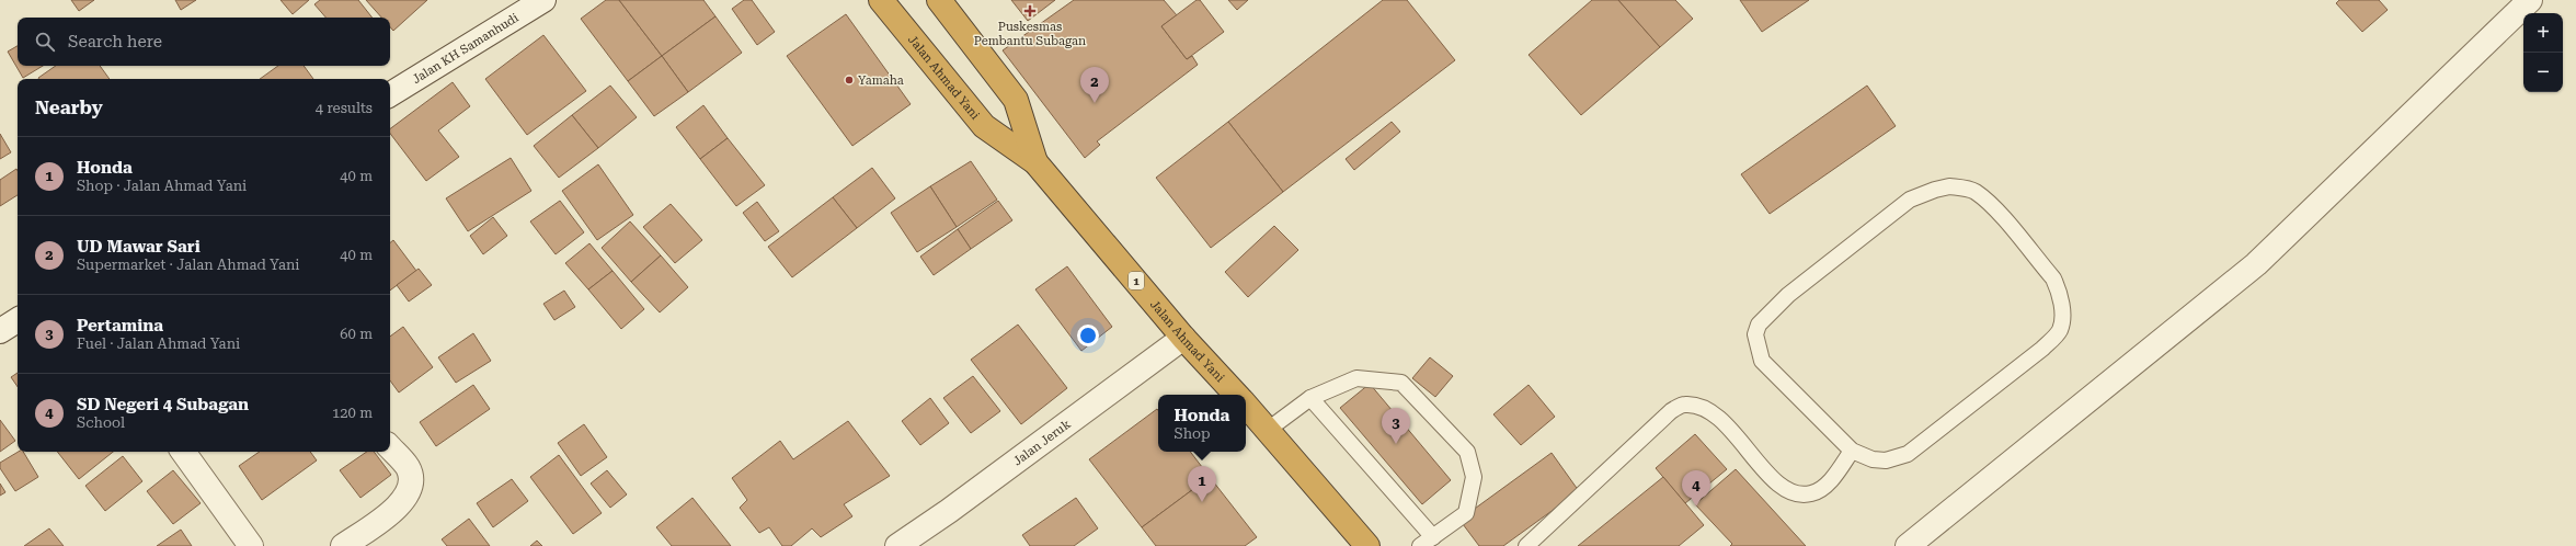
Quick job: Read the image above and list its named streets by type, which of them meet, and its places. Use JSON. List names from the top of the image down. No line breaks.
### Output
{"streets":{"highway":["Jalan Ahmad Yani","1"],"street":["Jalan KH Samanhudi","Jalan Jeruk"]},"crossings":[["Jalan Ahmad Yani","Jalan Jeruk"]],"places":{"health":["Puskesmas Pembantu Subagan"],"other":["Yamaha"]},"page":{"map_buttons":["+","−"],"search":"Search here","pins":["2","3","1","4"],"heading":["Nearby","4 results"],"list":[{"mark":"1","name":"Honda","note":"Shop · Jalan Ahmad Yani","value":"40 m"},{"mark":"2","name":"UD Mawar Sari","note":"Supermarket · Jalan Ahmad Yani","value":"40 m"},{"mark":"3","name":"Pertamina","note":"Fuel · Jalan Ahmad Yani","value":"60 m"},{"mark":"4","name":"SD Negeri 4 Subagan","note":"School","value":"120 m"}],"popup":["Honda","Shop"]}}
